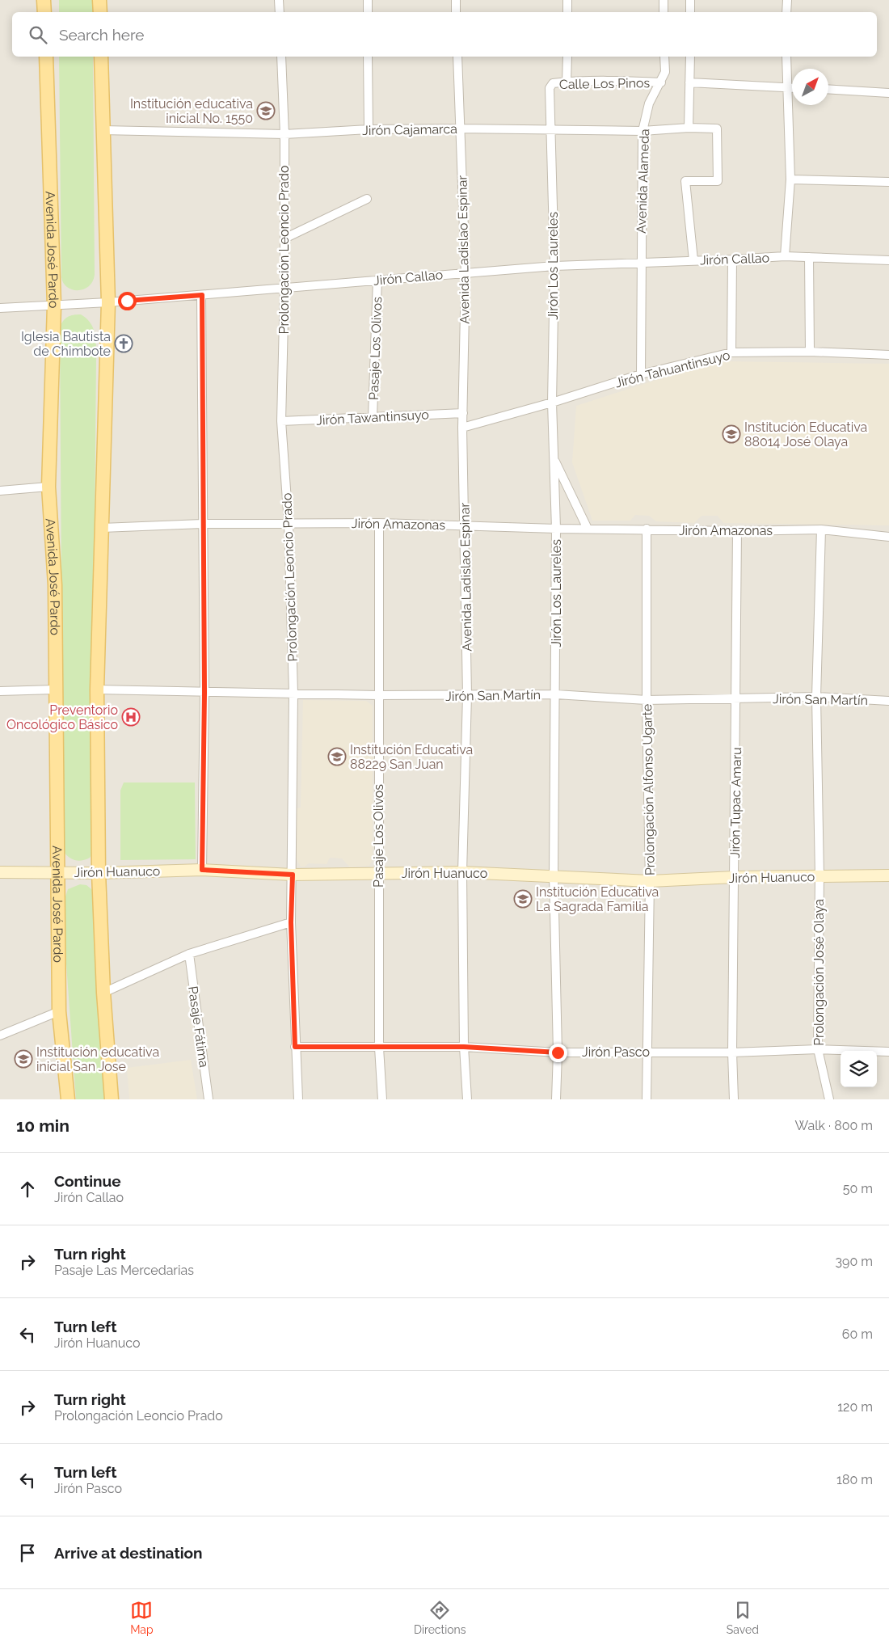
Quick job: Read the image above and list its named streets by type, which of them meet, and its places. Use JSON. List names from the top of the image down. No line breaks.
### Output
{"streets":{"main road":["Avenida José Pardo","Jirón Huanuco"],"street":["Calle Los Pinos","Jirón Cajamarca","Avenida Alameda","Prolongación Leoncio Prado","Avenida Ladislao Espinar","Jirón Callao","Jirón Los Laureles","Pasaje Los Olivos","Jirón Tahuantinsuyo","Jirón Tawantinsuyo","Jirón Amazonas","Jirón San Martín","Prolongación Alfonso Ugarte","Jirón Tupac Amaru","Prolongación José Olaya","Pasaje Fátima","Jirón Pasco"]},"crossings":[["Calle Los Pinos","Avenida Alameda"],["Calle Los Pinos","Jirón Los Laureles"],["Jirón Cajamarca","Avenida Alameda"],["Jirón Cajamarca","Prolongación Leoncio Prado"],["Jirón Cajamarca","Avenida Ladislao Espinar"],["Jirón Cajamarca","Jirón Callao"],["Jirón Cajamarca","Jirón Los Laureles"],["Avenida Alameda","Jirón Callao"],["Avenida Alameda","Jirón Tahuantinsuyo"],["Avenida José Pardo","Jirón Callao"],["Avenida José Pardo","Jirón Huanuco"],["Prolongación Leoncio Prado","Jirón Callao"],["Prolongación Leoncio Prado","Jirón Tawantinsuyo"],["Prolongación Leoncio Prado","Jirón Amazonas"],["Prolongación Leoncio Prado","Jirón San Martín"],["Prolongación Leoncio Prado","Jirón Huanuco"],["Prolongación Leoncio Prado","Jirón Pasco"],["Avenida Ladislao Espinar","Jirón Callao"],["Avenida Ladislao Espinar","Jirón Tahuantinsuyo"],["Avenida Ladislao Espinar","Jirón Tawantinsuyo"],["Avenida Ladislao Espinar","Jirón Amazonas"],["Avenida Ladislao Espinar","Jirón San Martín"],["Avenida Ladislao Espinar","Jirón Huanuco"],["Avenida Ladislao Espinar","Jirón Pasco"],["Jirón Callao","Jirón Los Laureles"],["Jirón Callao","Pasaje Los Olivos"],["Jirón Los Laureles","Jirón Tahuantinsuyo"],["Jirón Los Laureles","Jirón Amazonas"],["Jirón Los Laureles","Jirón San Martín"],["Jirón Los Laureles","Jirón Huanuco"],["Jirón Los Laureles","Jirón Pasco"],["Pasaje Los Olivos","Jirón Tawantinsuyo"],["Pasaje Los Olivos","Jirón Amazonas"],["Pasaje Los Olivos","Jirón San Martín"],["Pasaje Los Olivos","Jirón Huanuco"],["Pasaje Los Olivos","Jirón Pasco"],["Jirón Amazonas","Prolongación Alfonso Ugarte"],["Jirón Amazonas","Jirón Tupac Amaru"],["Jirón Amazonas","Prolongación José Olaya"],["Jirón San Martín","Prolongación Alfonso Ugarte"],["Jirón San Martín","Jirón Tupac Amaru"],["Jirón San Martín","Prolongación José Olaya"],["Prolongación Alfonso Ugarte","Jirón Huanuco"],["Prolongación Alfonso Ugarte","Jirón Pasco"],["Jirón Tupac Amaru","Jirón Huanuco"],["Jirón Tupac Amaru","Jirón Pasco"],["Jirón Huanuco","Prolongación José Olaya"],["Prolongación José Olaya","Jirón Pasco"]],"places":{"school or university":["Institución educativa inicial No. 1550","Institución Educativa 88014 José Olaya","Institución Educativa 88229 San Juan","Institución Educativa La Sagrada Familia","Institución educativa inicial San Jose"],"church":["Iglesia Bautista de Chimbote"],"hospital":["Preventorio Oncológico Básico"]},"north":"top right","page":{"search":"Search here","heading":["10 min","Walk · 800 m"],"list":[["Continue","Jirón Callao","50 m"],["Turn right","Pasaje Las Mercedarias","390 m"],["Turn left","Jirón Huanuco","60 m"],["Turn right","Prolongación Leoncio Prado","120 m"],["Turn left","Jirón Pasco","180 m"],"Arrive at destination"],"nav":["Map","Directions","Saved"]}}
